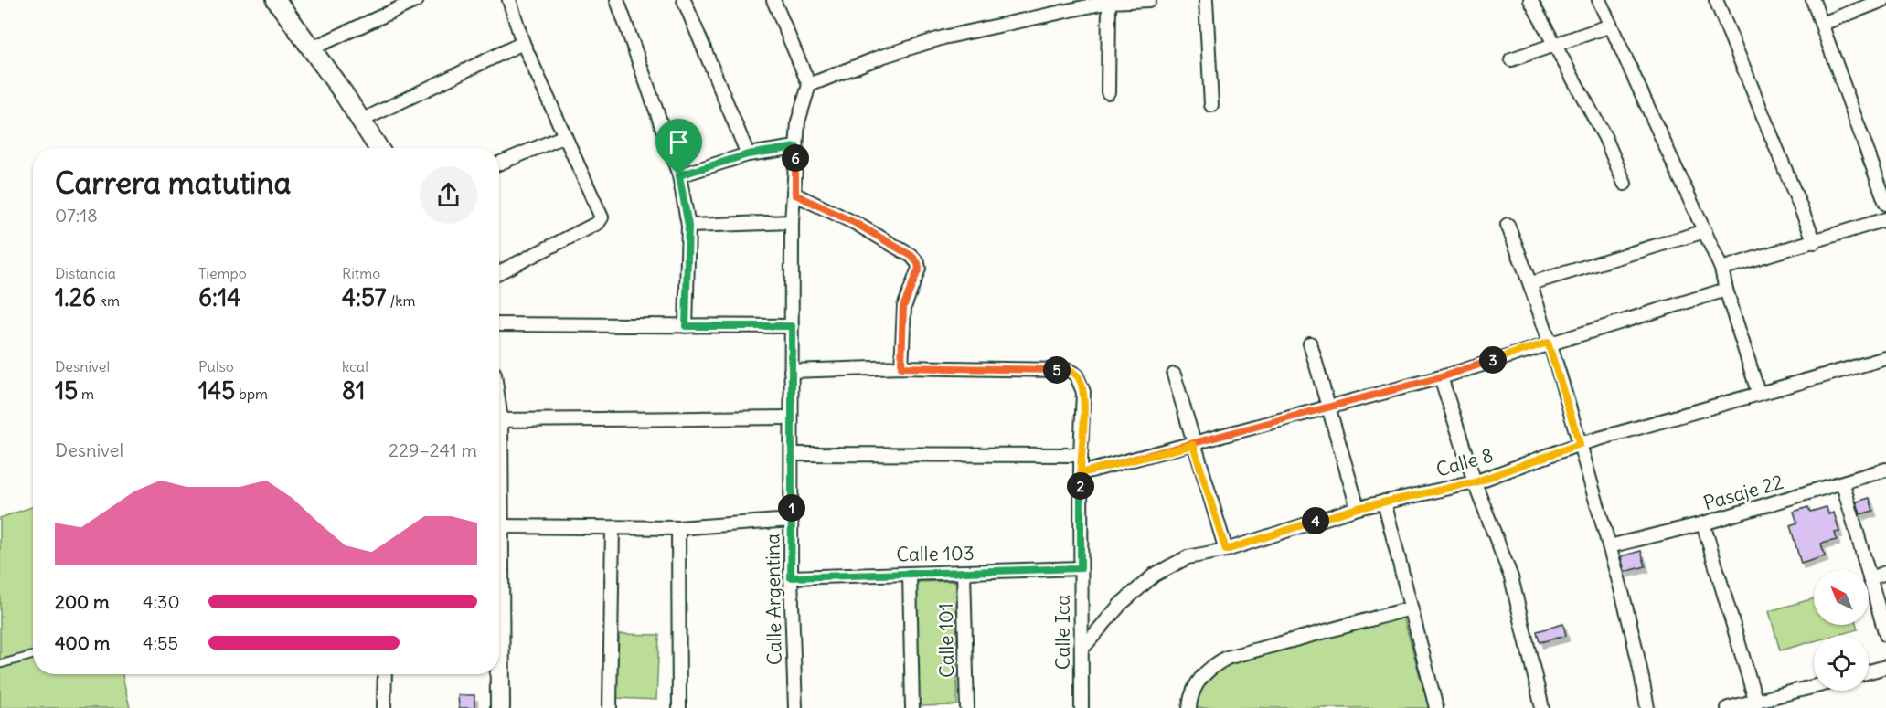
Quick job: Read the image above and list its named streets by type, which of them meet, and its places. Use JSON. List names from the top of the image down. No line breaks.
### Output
{"streets":{"street":["Calle 8","Pasaje 22","Calle 103","Calle Argentina","Calle Ica","Calle 101"]},"crossings":[["Calle 8","Calle Ica"],["Calle 103","Calle Argentina"],["Calle 103","Calle Ica"],["Calle 103","Calle 101"]],"north":"top left","page":{"pins":["6","3","5","2","1","4"],"heading":["Carrera matutina","07:18"],"stats":[["Distancia","1.26 km"],["Tiempo","6:14"],["Ritmo","4:57 /km"],["Desnivel","15 m"],["Pulso","145 bpm"],["kcal","81"]],"chart":["Desnivel","229–241 m"],"list":[{"name":"200 m","note":"4:30"},{"name":"400 m","note":"4:55"}]}}
